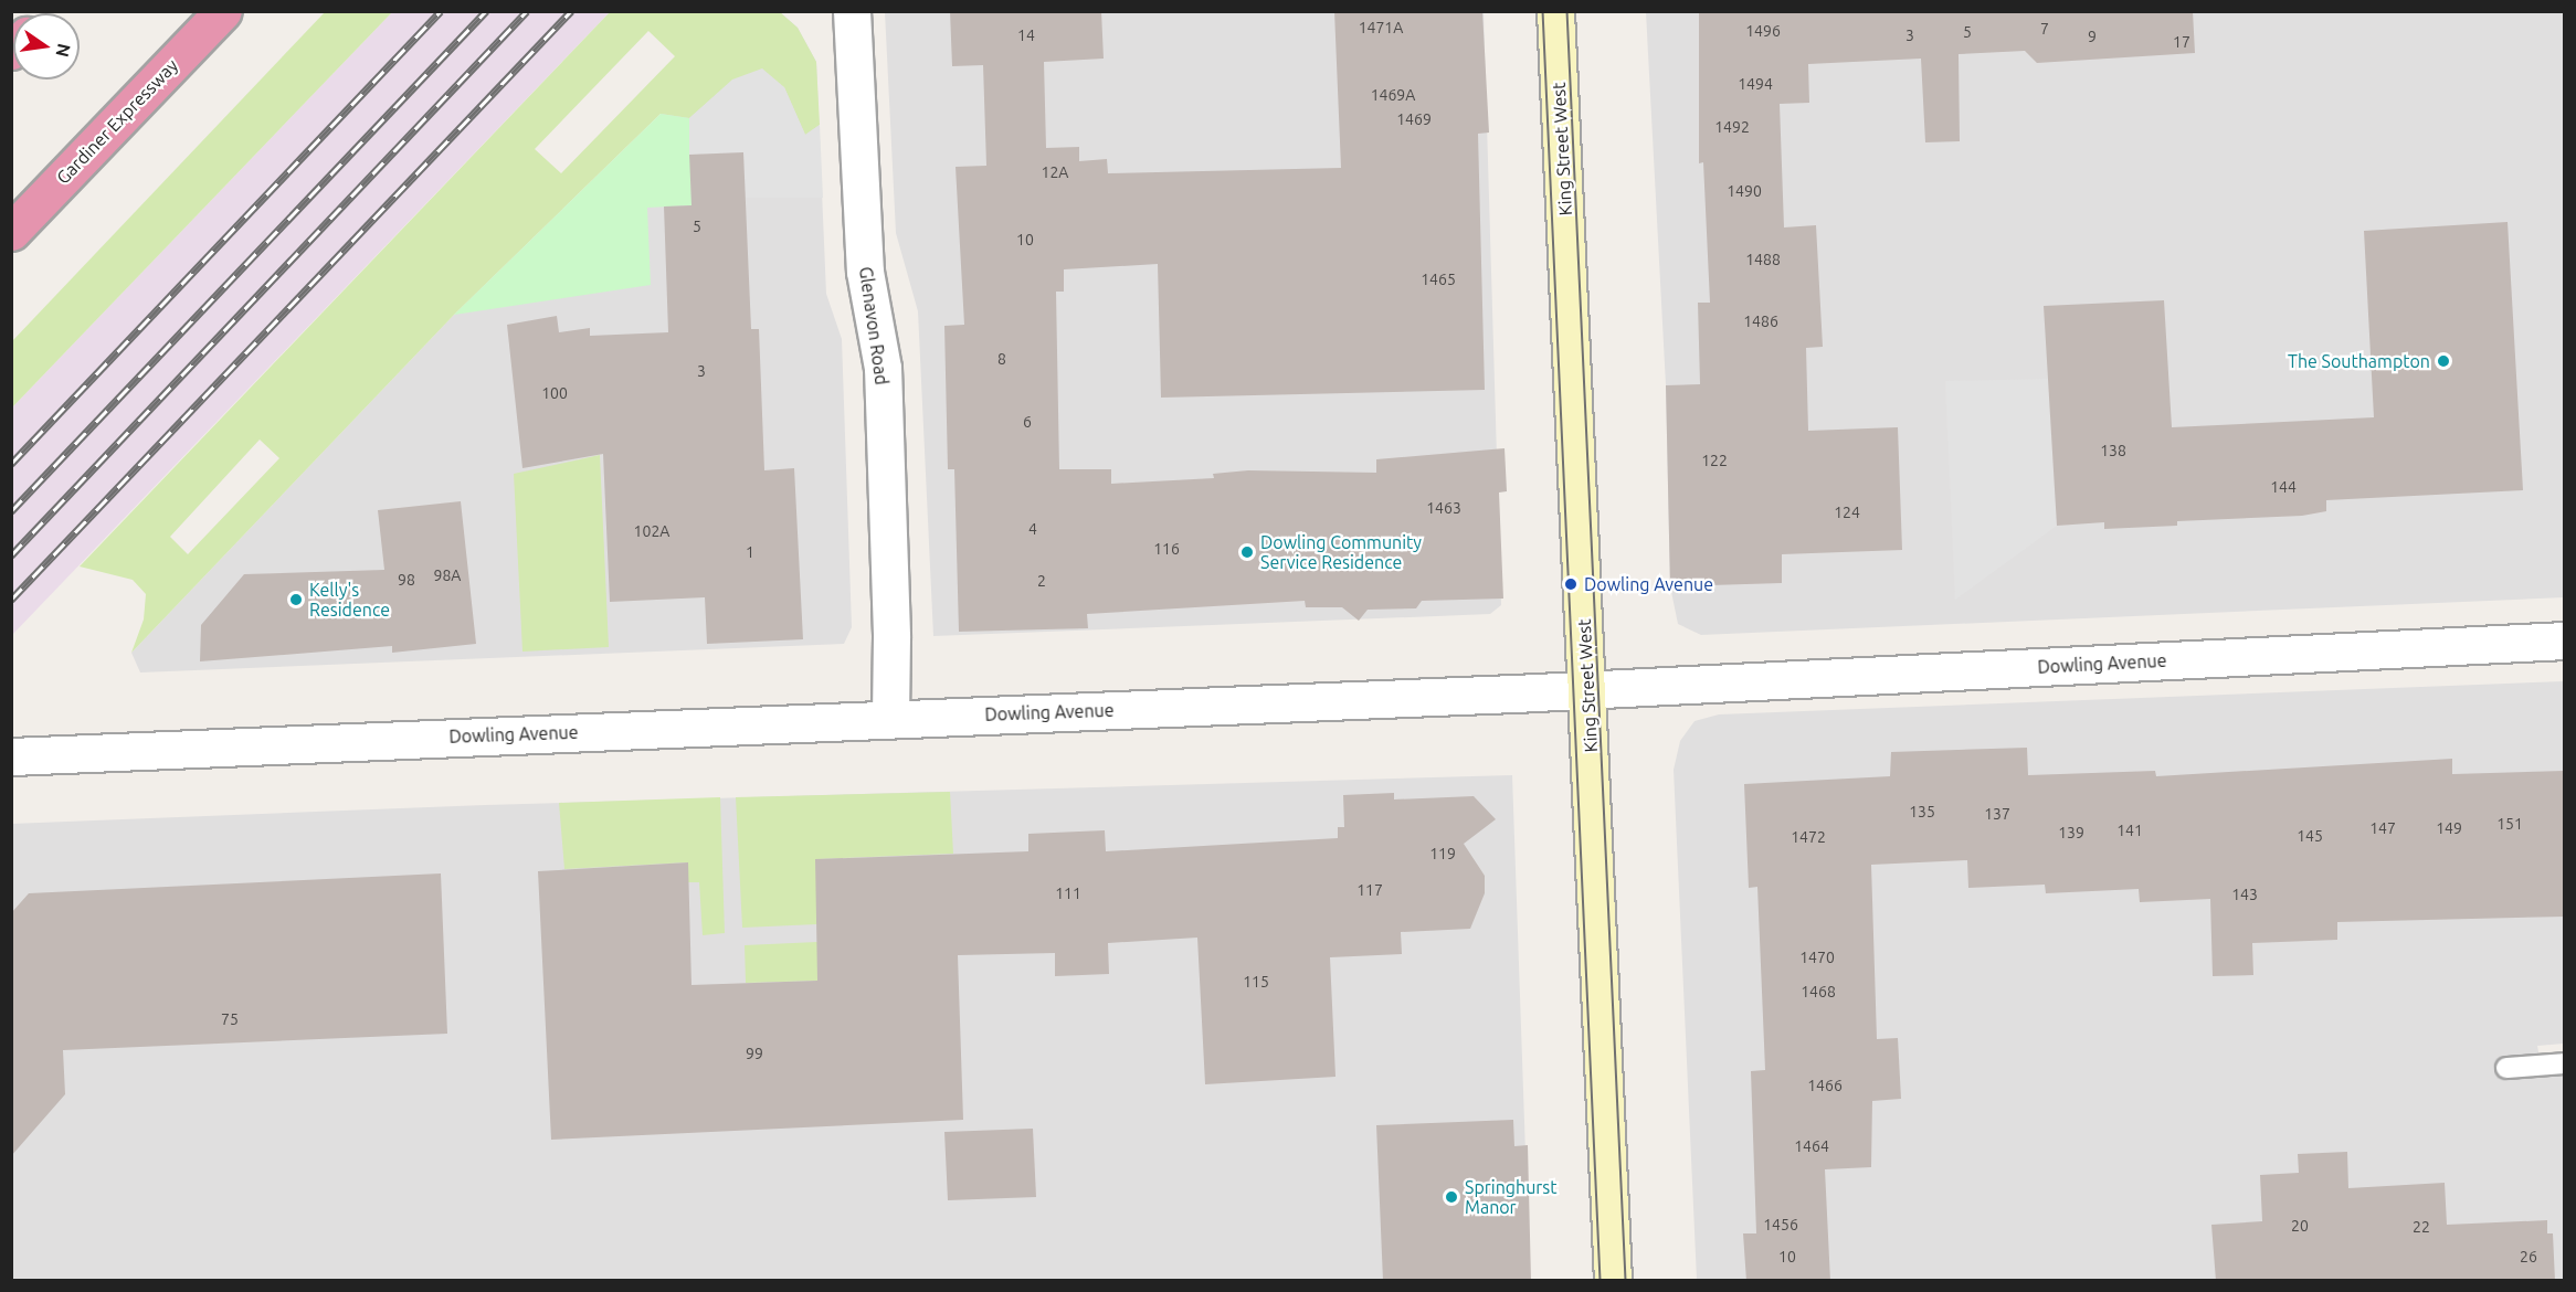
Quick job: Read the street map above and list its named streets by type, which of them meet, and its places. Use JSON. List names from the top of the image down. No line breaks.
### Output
{"streets":{"highway":["Gardiner Expressway"],"main road":["King Street West"],"street":["Glenavon Road","Dowling Avenue"]},"crossings":[["King Street West","Dowling Avenue"],["Glenavon Road","Dowling Avenue"]],"places":["The Southampton","Dowling Community Service Residence","Dowling Avenue","Kelly's Residence","Springhurst Manor"],"house_numbers":["1471A","7","1496","5","14","3","9","17","1494","1469A","1469","1492","12A","1490","5","10","1488","1465","1486","8","3","100","6","138","122","144","1463","124","4","102A","116","1","98A","98","2","135","137","151","147","149","141","139","145","1472","119","117","111","143","1470","115","1468","75","99","1466","1464","1456","20","22","10","26"],"north":"right"}
